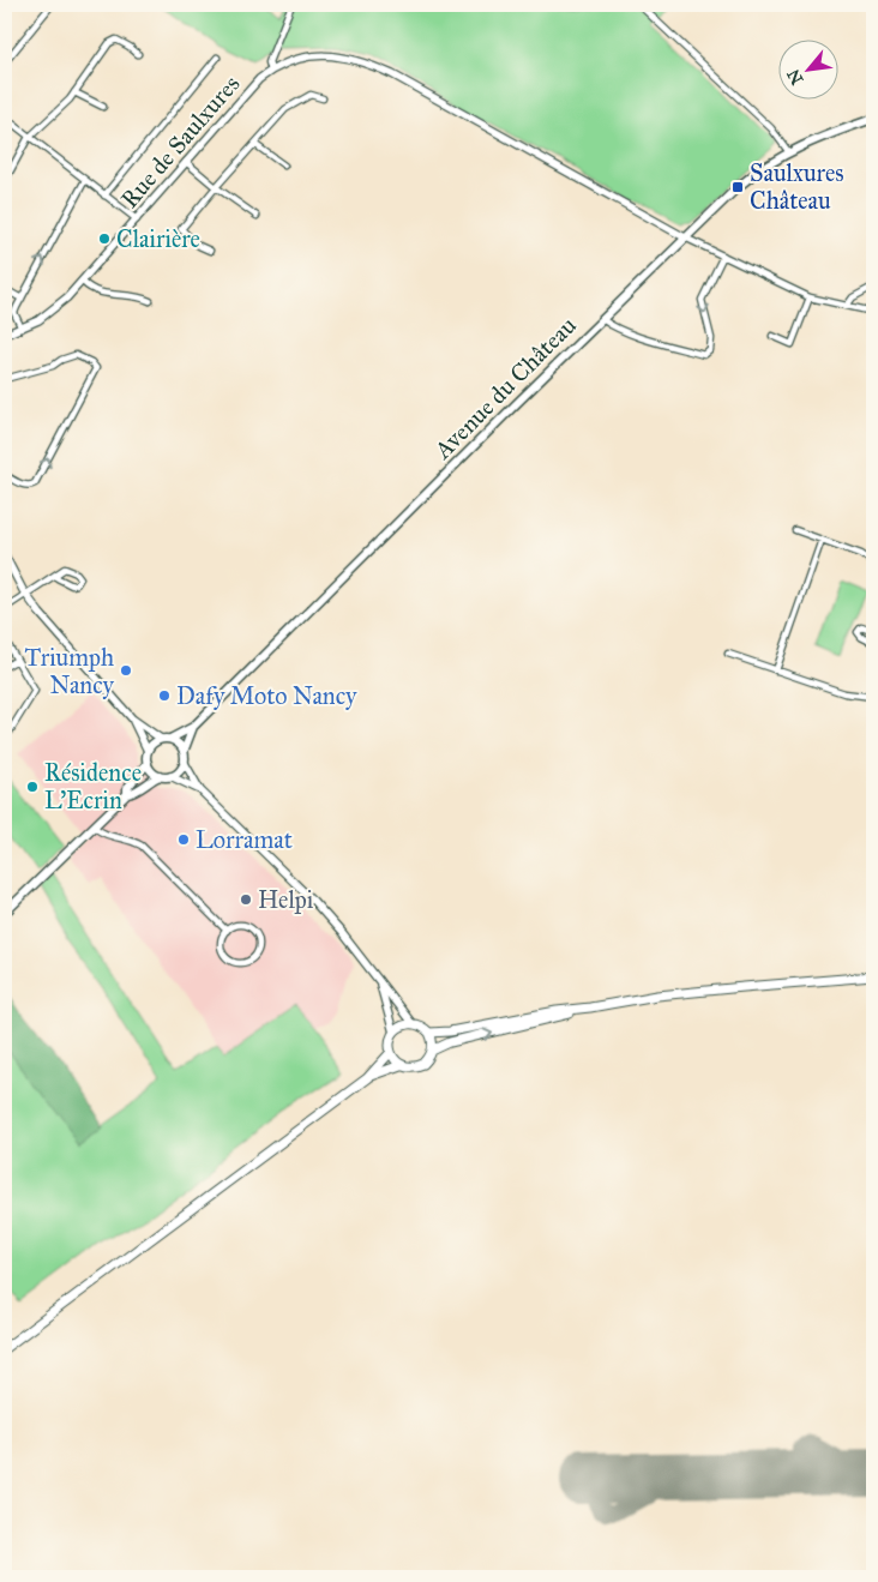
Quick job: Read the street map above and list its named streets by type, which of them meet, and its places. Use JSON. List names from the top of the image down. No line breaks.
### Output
{"streets":{"main road":["Avenue du Château"],"street":["Rue de Saulxures"]},"places":{"transit":["Saulxures Château"],"other":["Clairière","Triumph Nancy","Dafy Moto Nancy","Résidence L'Ecrin","Lorramat","Helpi"]},"north":"bottom left"}
